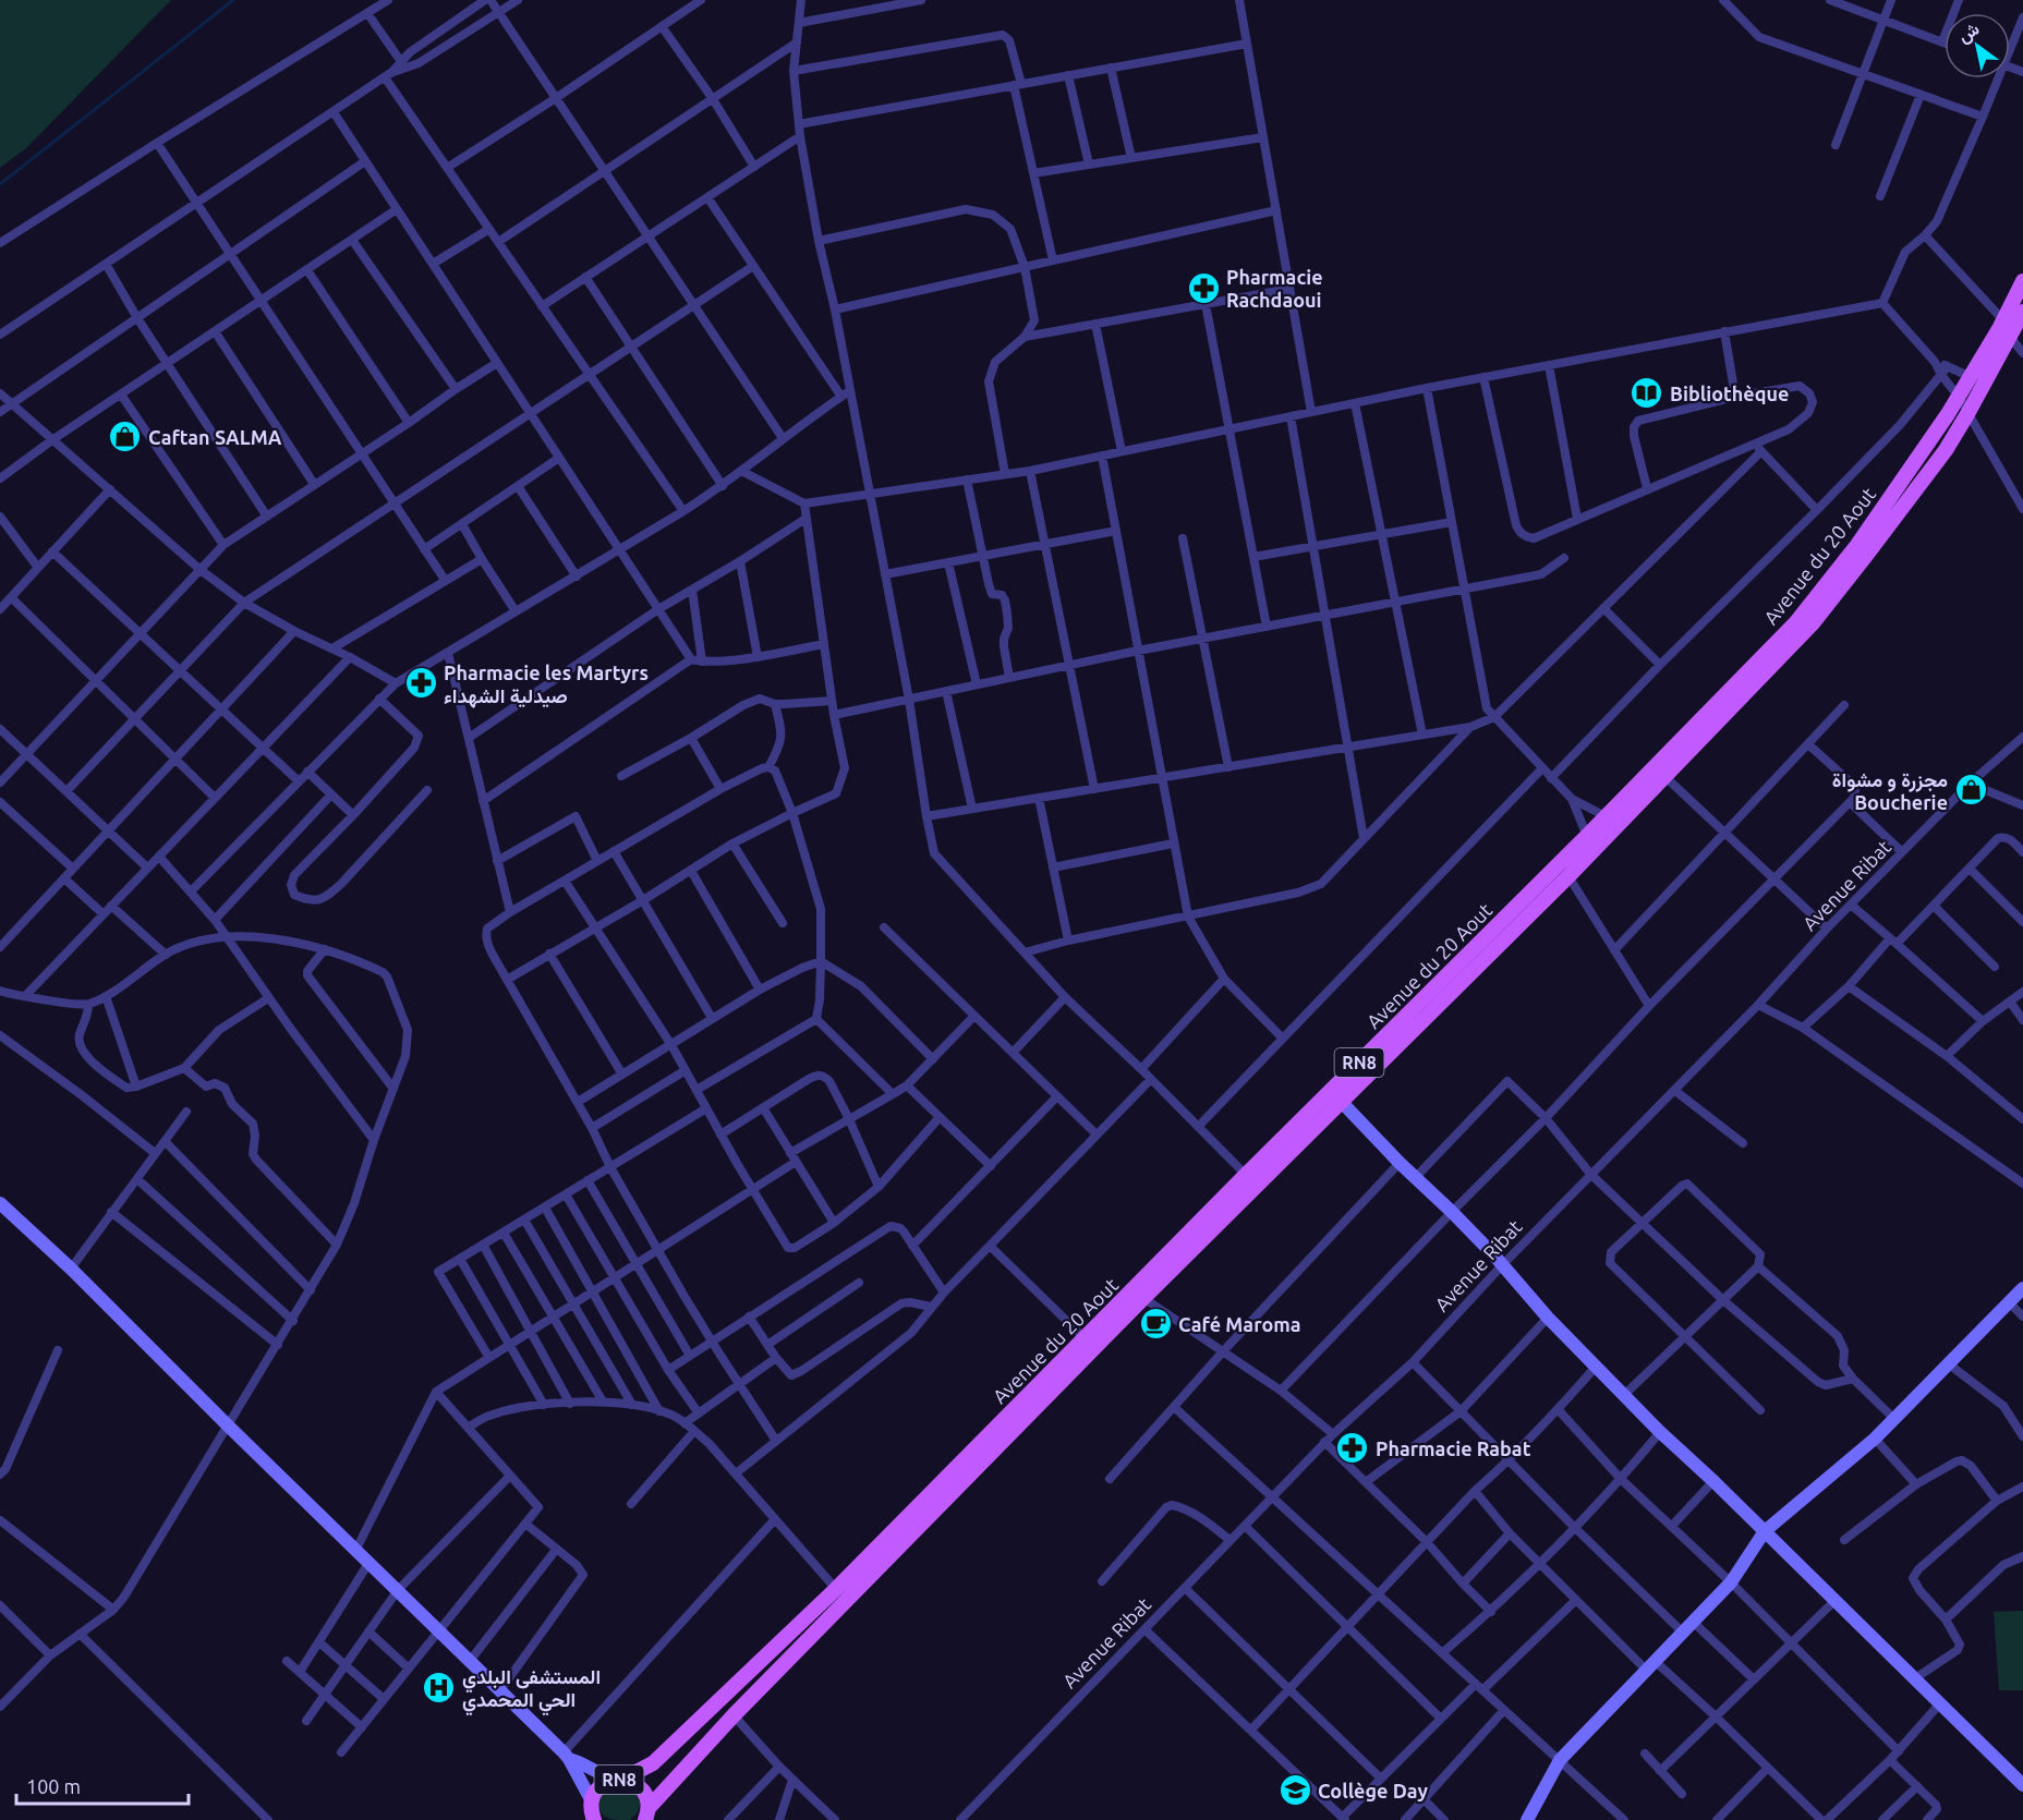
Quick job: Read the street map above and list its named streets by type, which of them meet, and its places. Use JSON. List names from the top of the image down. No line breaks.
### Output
{"streets":{"main road":["Avenue du 20 Aout","RN8"],"street":["Avenue Ribat"]},"crossings":[["Avenue du 20 Aout","RN8"]],"places":{"pharmacy":["Pharmacie Rachdaoui","Pharmacie les Martyrs صيدلية الشهداء","Pharmacie Rabat"],"library":["Bibliothèque"],"shop":["Caftan SALMA","مجزرة و مشواة Boucherie"],"cafe":["Café Maroma"],"hospital":["المستشفى البلدي الحي المحمدي"],"school or university":["Collège Day"]},"scale_bar":"100 m","north":"top left"}
